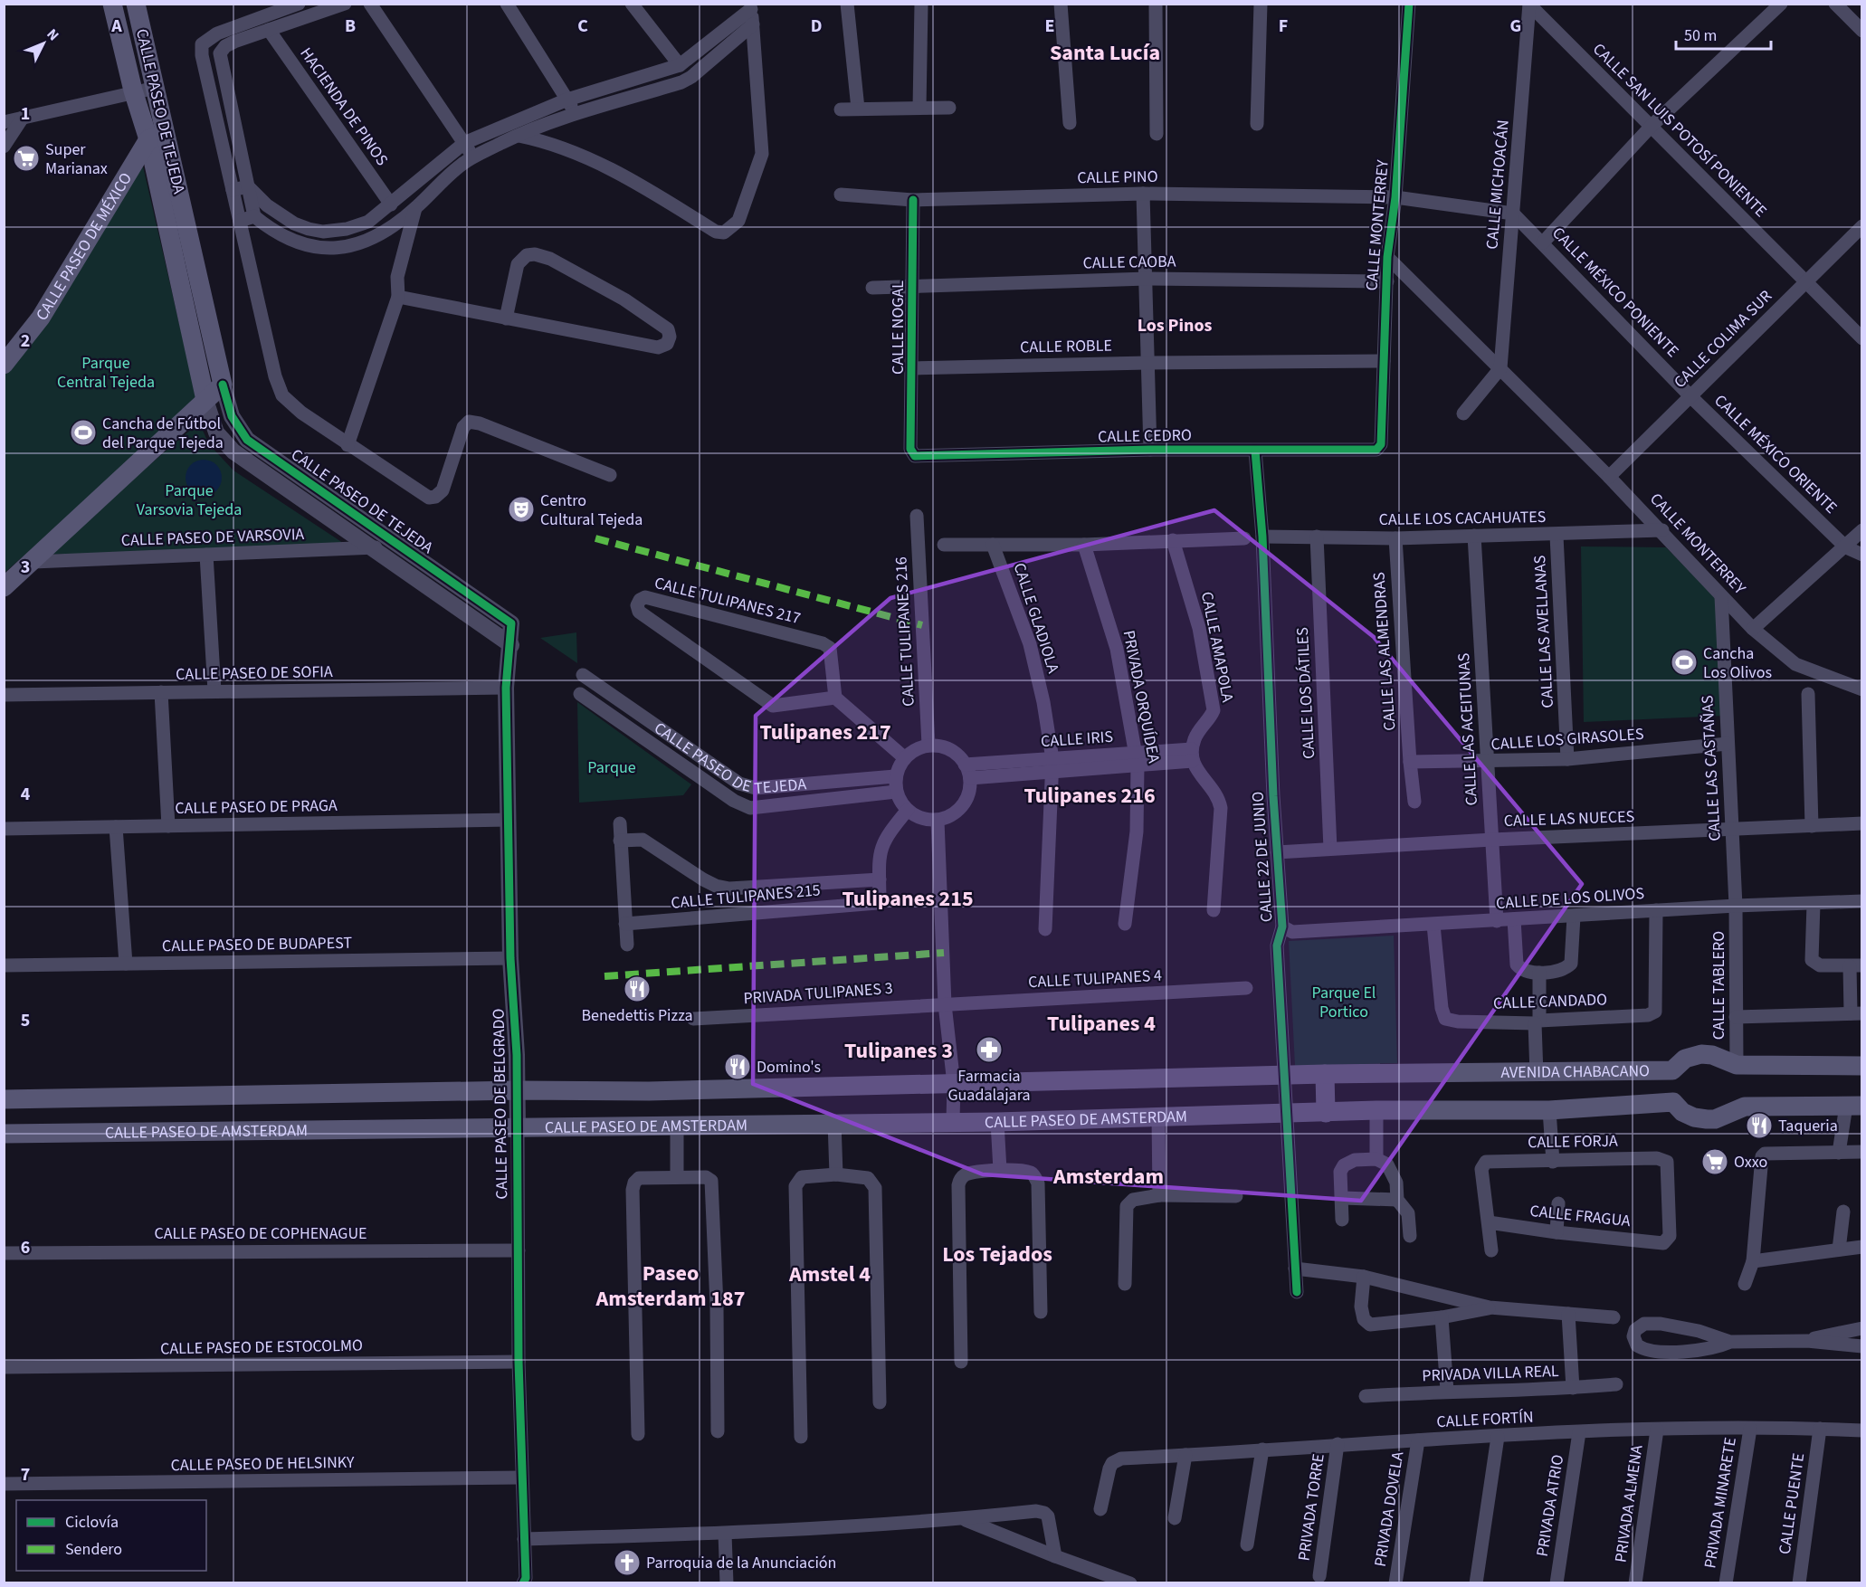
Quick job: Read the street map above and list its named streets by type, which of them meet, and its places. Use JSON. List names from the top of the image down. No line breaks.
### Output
{"streets":{"main road":["CALLE PASEO DE TEJEDA","CALLE PASEO DE MÉXICO","AVENIDA CHABACANO","CALLE PASEO DE AMSTERDAM"],"street":["HACIENDA DE PINOS","CALLE SAN LUIS POTOSÍ PONIENTE","CALLE PINO","CALLE MICHOACÁN","CALLE MONTERREY","CALLE CAOBA","CALLE MÉXICO PONIENTE","CALLE NOGAL","CALLE COLIMA SUR","CALLE ROBLE","CALLE CEDRO","CALLE MÉXICO ORIENTE","CALLE LOS CACAHUATES","CALLE PASEO DE VARSOVIA","CALLE TULIPANES 217","CALLE GLADIOLA","CALLE TULIPANES 216","CALLE LAS AVELLANAS","CALLE AMAPOLA","CALLE LAS ALMENDRAS","CALLE PASEO DE SOFIA","CALLE LOS DÁTILES","PRIVADA ORQUÍDEA","CALLE LAS ACEITUNAS","CALLE IRIS","CALLE LOS GIRASOLES","CALLE LAS CASTAÑAS","CALLE PASEO DE PRAGA","CALLE LAS NUECES","CALLE 22 DE JUNIO","CALLE TULIPANES 215","CALLE DE LOS OLIVOS","CALLE PASEO DE BUDAPEST","CALLE TULIPANES 4","CALLE TABLERO","PRIVADA TULIPANES 3","CALLE CANDADO","CALLE PASEO DE BELGRADO","CALLE FORJA","CALLE FRAGUA","CALLE PASEO DE COPHENAGUE","CALLE PASEO DE ESTOCOLMO","PRIVADA VILLA REAL","CALLE FORTÍN","CALLE PASEO DE HELSINKY","PRIVADA MINARETE","PRIVADA ALMENA","CALLE PUENTE","PRIVADA ATRIO","PRIVADA TORRE","PRIVADA DOVELA"]},"crossings":[["CALLE PASEO DE TEJEDA","CALLE PASEO DE MÉXICO"],["CALLE PASEO DE TEJEDA","CALLE PASEO DE VARSOVIA"],["CALLE PASEO DE TEJEDA","CALLE TULIPANES 216"],["CALLE PASEO DE TEJEDA","CALLE IRIS"],["CALLE PASEO DE TEJEDA","CALLE TULIPANES 215"],["CALLE PASEO DE TEJEDA","CALLE PASEO DE BELGRADO"],["CALLE SAN LUIS POTOSÍ PONIENTE","CALLE MICHOACÁN"],["CALLE SAN LUIS POTOSÍ PONIENTE","CALLE COLIMA SUR"],["CALLE PINO","CALLE MICHOACÁN"],["CALLE PINO","CALLE MONTERREY"],["CALLE PINO","CALLE MÉXICO PONIENTE"],["CALLE PINO","CALLE NOGAL"],["CALLE MICHOACÁN","CALLE MONTERREY"],["CALLE MICHOACÁN","CALLE MÉXICO PONIENTE"],["CALLE MONTERREY","CALLE CAOBA"],["CALLE MONTERREY","CALLE COLIMA SUR"],["CALLE MONTERREY","CALLE ROBLE"],["CALLE MONTERREY","CALLE CEDRO"],["CALLE MONTERREY","CALLE LOS CACAHUATES"],["CALLE MONTERREY","CALLE LAS CASTAÑAS"],["CALLE CAOBA","CALLE NOGAL"],["CALLE MÉXICO PONIENTE","CALLE COLIMA SUR"],["CALLE MÉXICO PONIENTE","CALLE MÉXICO ORIENTE"],["CALLE NOGAL","CALLE ROBLE"],["CALLE NOGAL","CALLE CEDRO"],["CALLE COLIMA SUR","CALLE MÉXICO ORIENTE"],["CALLE CEDRO","CALLE 22 DE JUNIO"],["CALLE LOS CACAHUATES","CALLE LAS AVELLANAS"],["CALLE LOS CACAHUATES","CALLE LAS ALMENDRAS"],["CALLE LOS CACAHUATES","CALLE LOS DÁTILES"],["CALLE LOS CACAHUATES","CALLE LAS ACEITUNAS"],["CALLE LOS CACAHUATES","CALLE 22 DE JUNIO"],["CALLE GLADIOLA","CALLE IRIS"],["CALLE TULIPANES 216","CALLE IRIS"],["CALLE TULIPANES 216","CALLE TULIPANES 215"],["CALLE LAS AVELLANAS","CALLE LOS GIRASOLES"],["CALLE AMAPOLA","CALLE IRIS"],["CALLE LAS ALMENDRAS","CALLE LOS GIRASOLES"],["CALLE PASEO DE SOFIA","CALLE PASEO DE BELGRADO"],["CALLE LOS DÁTILES","CALLE LAS NUECES"],["PRIVADA ORQUÍDEA","CALLE IRIS"],["CALLE LAS ACEITUNAS","CALLE LOS GIRASOLES"],["CALLE LAS ACEITUNAS","CALLE LAS NUECES"],["CALLE LAS ACEITUNAS","CALLE DE LOS OLIVOS"],["CALLE IRIS","CALLE TULIPANES 215"],["CALLE LOS GIRASOLES","CALLE LAS CASTAÑAS"],["CALLE LAS CASTAÑAS","CALLE LAS NUECES"],["CALLE LAS CASTAÑAS","CALLE DE LOS OLIVOS"],["CALLE LAS CASTAÑAS","CALLE TABLERO"],["CALLE PASEO DE PRAGA","CALLE PASEO DE BELGRADO"],["CALLE LAS NUECES","CALLE 22 DE JUNIO"],["CALLE 22 DE JUNIO","CALLE DE LOS OLIVOS"],["CALLE 22 DE JUNIO","AVENIDA CHABACANO"],["CALLE 22 DE JUNIO","CALLE PASEO DE AMSTERDAM"],["CALLE DE LOS OLIVOS","CALLE TABLERO"],["CALLE DE LOS OLIVOS","CALLE CANDADO"],["CALLE PASEO DE BUDAPEST","CALLE PASEO DE BELGRADO"],["CALLE TULIPANES 4","PRIVADA TULIPANES 3"],["CALLE TABLERO","AVENIDA CHABACANO"],["AVENIDA CHABACANO","CALLE PASEO DE AMSTERDAM"],["CALLE PASEO DE BELGRADO","CALLE PASEO DE AMSTERDAM"],["CALLE PASEO DE BELGRADO","CALLE PASEO DE COPHENAGUE"],["CALLE PASEO DE BELGRADO","CALLE PASEO DE ESTOCOLMO"],["CALLE PASEO DE BELGRADO","CALLE PASEO DE HELSINKY"],["CALLE FORJA","CALLE FRAGUA"],["CALLE FORTÍN","PRIVADA MINARETE"],["CALLE FORTÍN","PRIVADA ALMENA"],["CALLE FORTÍN","CALLE PUENTE"],["CALLE FORTÍN","PRIVADA ATRIO"],["CALLE FORTÍN","PRIVADA TORRE"],["CALLE FORTÍN","PRIVADA DOVELA"]],"districts":["Santa Lucía","Los Pinos","Tulipanes 217","Tulipanes 216","Tulipanes 215","Tulipanes 4","Tulipanes 3","Amsterdam","Los Tejados","Paseo Amsterdam 187","Amstel 4"],"parks":["Parque Central Tejeda","Parque Varsovia Tejeda","Parque","Parque El Portico"],"places":{"supermarket":["Super Marianax","Oxxo"],"sports":["Cancha de Fútbol del Parque Tejeda","Cancha Los Olivos"],"theatre":["Centro Cultural Tejeda"],"restaurant":["Benedettis Pizza","Domino's","Taqueria"],"pharmacy":["Farmacia Guadalajara"],"church":["Parroquia de la Anunciación"]},"legend":["Ciclovía","Sendero"],"scale_bar":"50 m","north":"top right","grid":{"columns":["A","B","C","D","E","F","G"],"rows":["1","2","3","4","5","6","7"]}}
